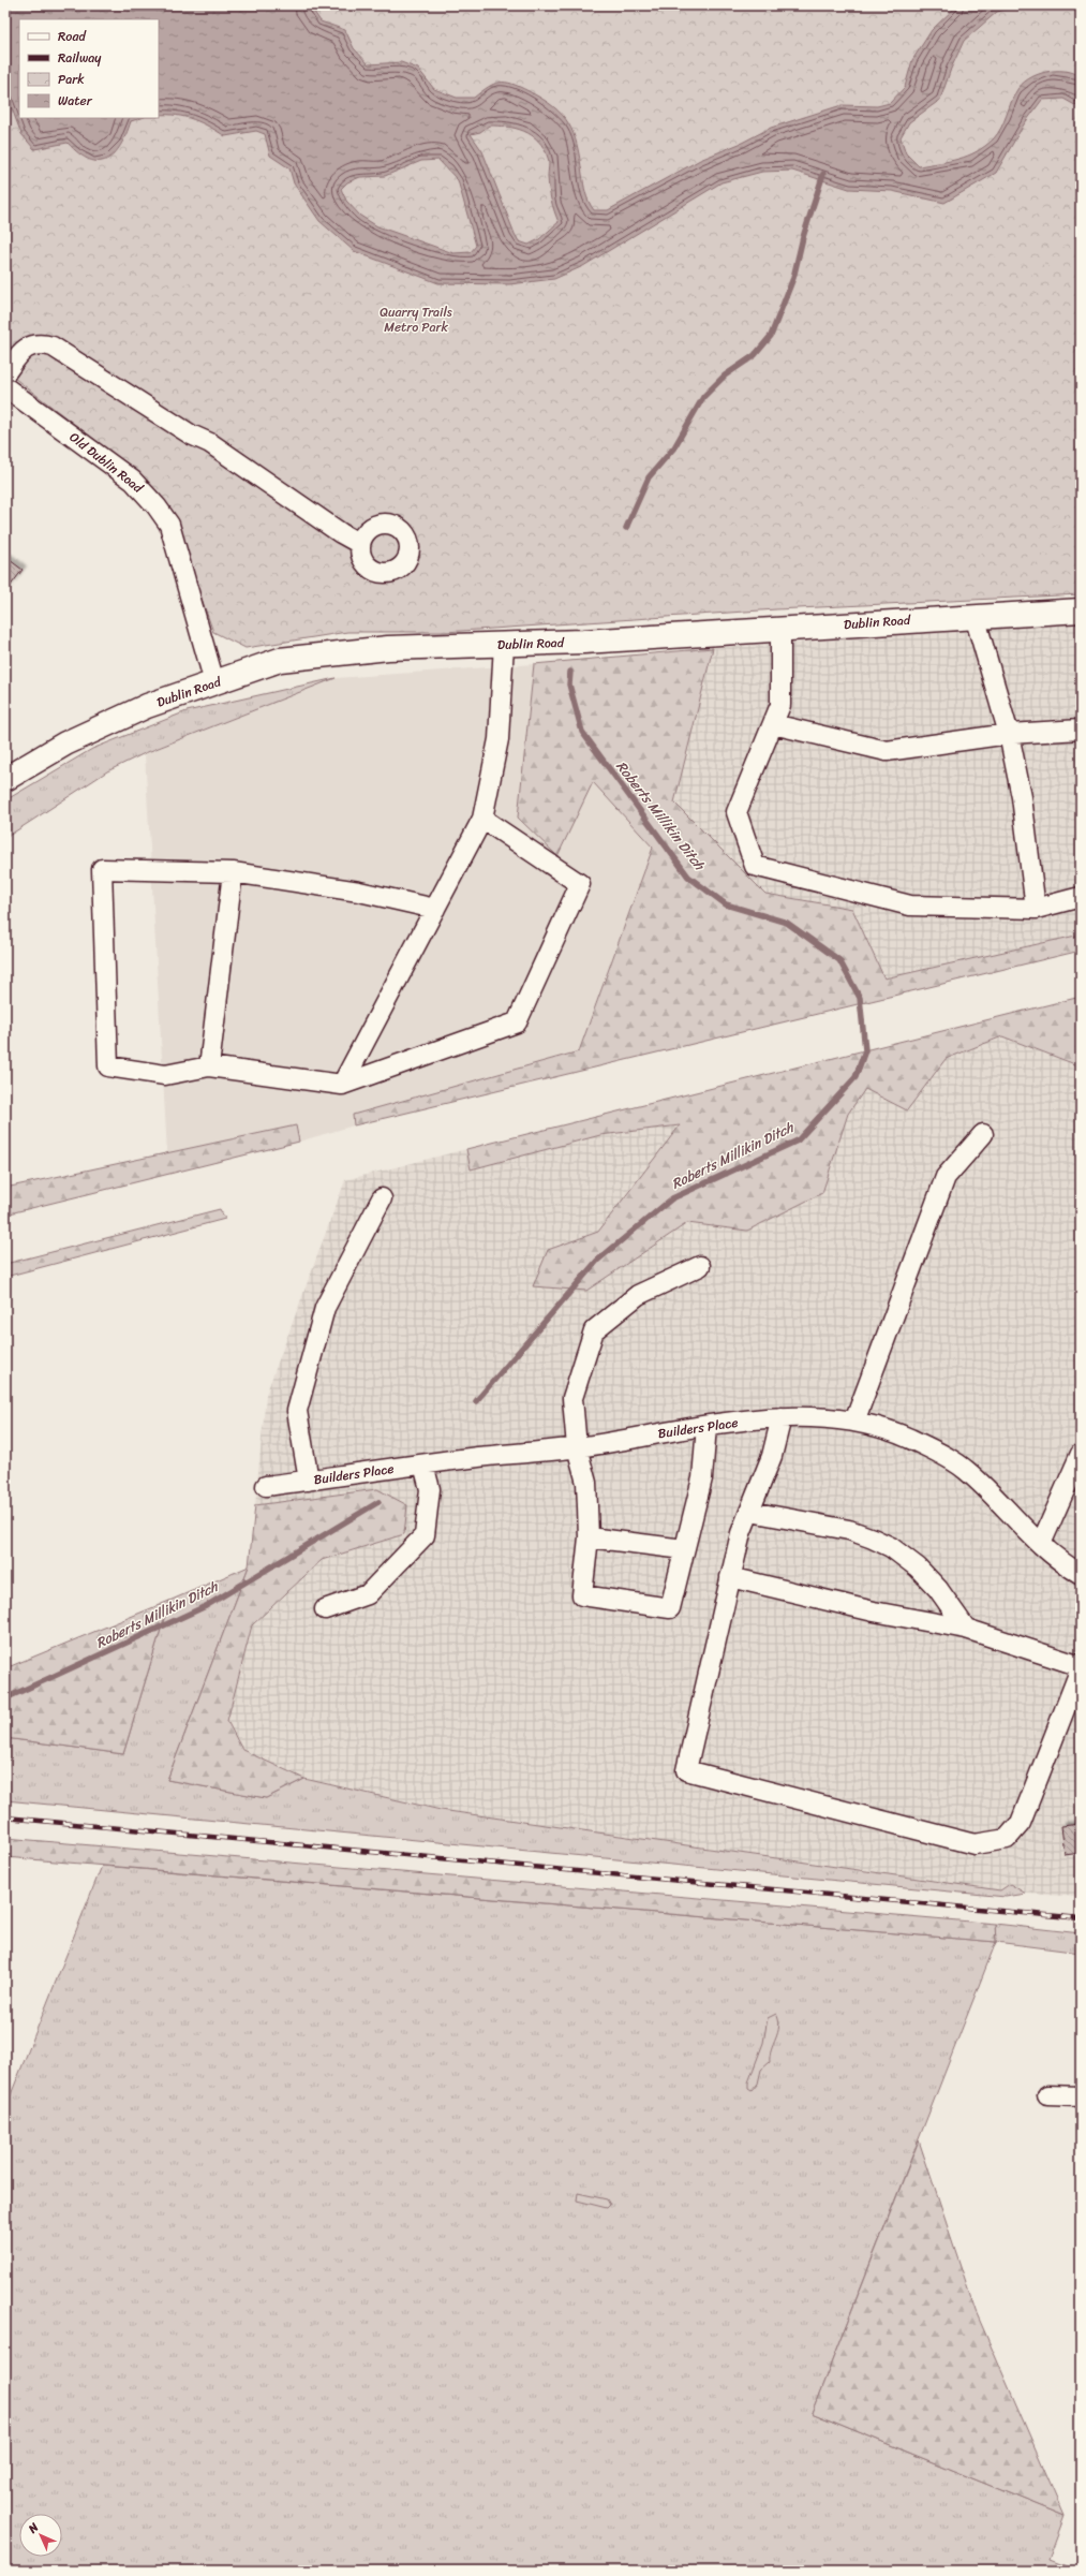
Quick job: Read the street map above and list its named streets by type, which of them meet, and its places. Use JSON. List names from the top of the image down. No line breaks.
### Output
{"streets":{"main road":["Dublin Road"],"street":["Old Dublin Road","Builders Place"]},"crossings":[["Old Dublin Road","Dublin Road"]],"water":["Roberts Millikin Ditch"],"parks":["Quarry Trails Metro Park"],"legend":["Road","Railway","Park","Water"],"north":"top left"}
